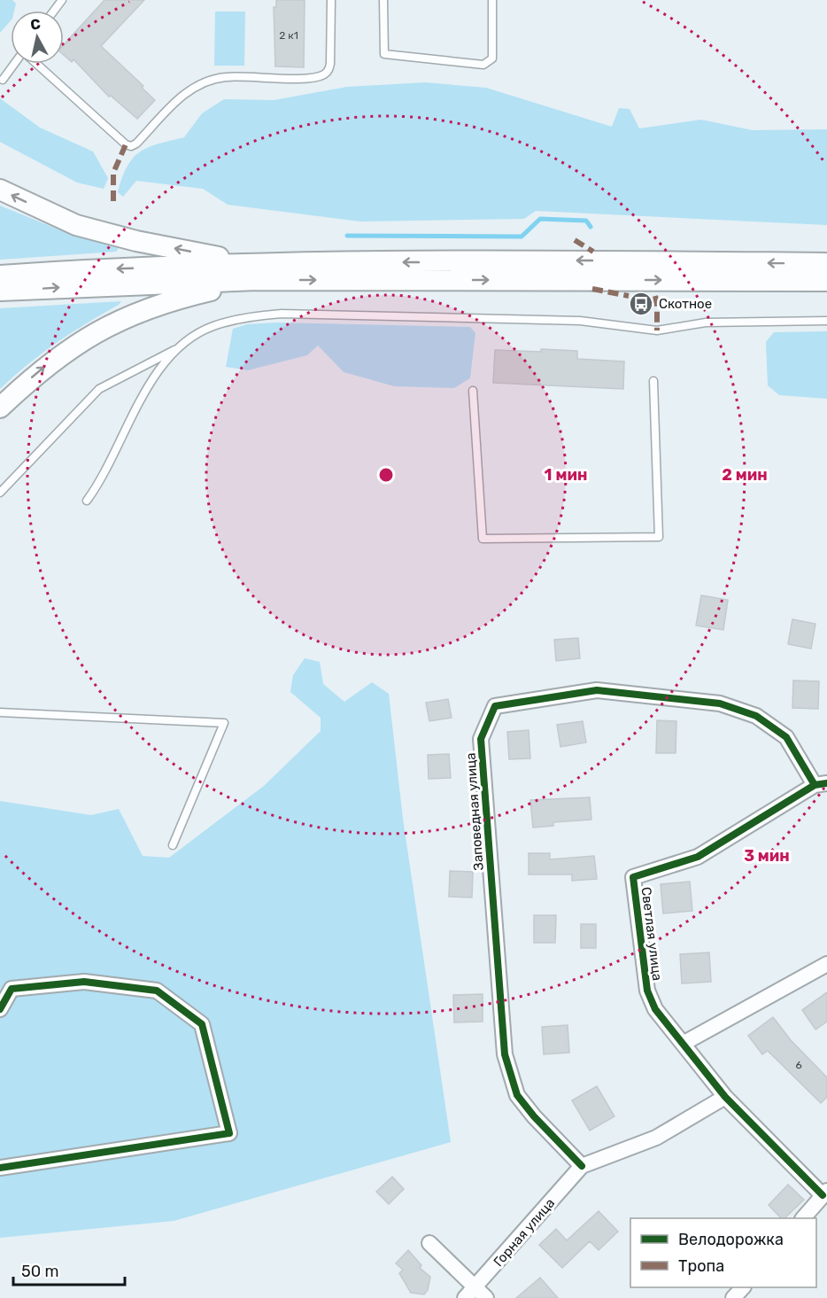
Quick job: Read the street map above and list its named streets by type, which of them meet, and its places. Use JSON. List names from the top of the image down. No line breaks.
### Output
{"streets":{"street":["Заповедная улица","Светлая улица","Горная улица"]},"crossings":[["Заповедная улица","Светлая улица"],["Заповедная улица","Горная улица"]],"places":{"bus stop":["Скотное"]},"house_numbers":["2 к1","6"],"legend":["Велодорожка","Тропа"],"scale_bar":"50 m","north":"top","rings":["1 мин","2 мин","3 мин"]}
